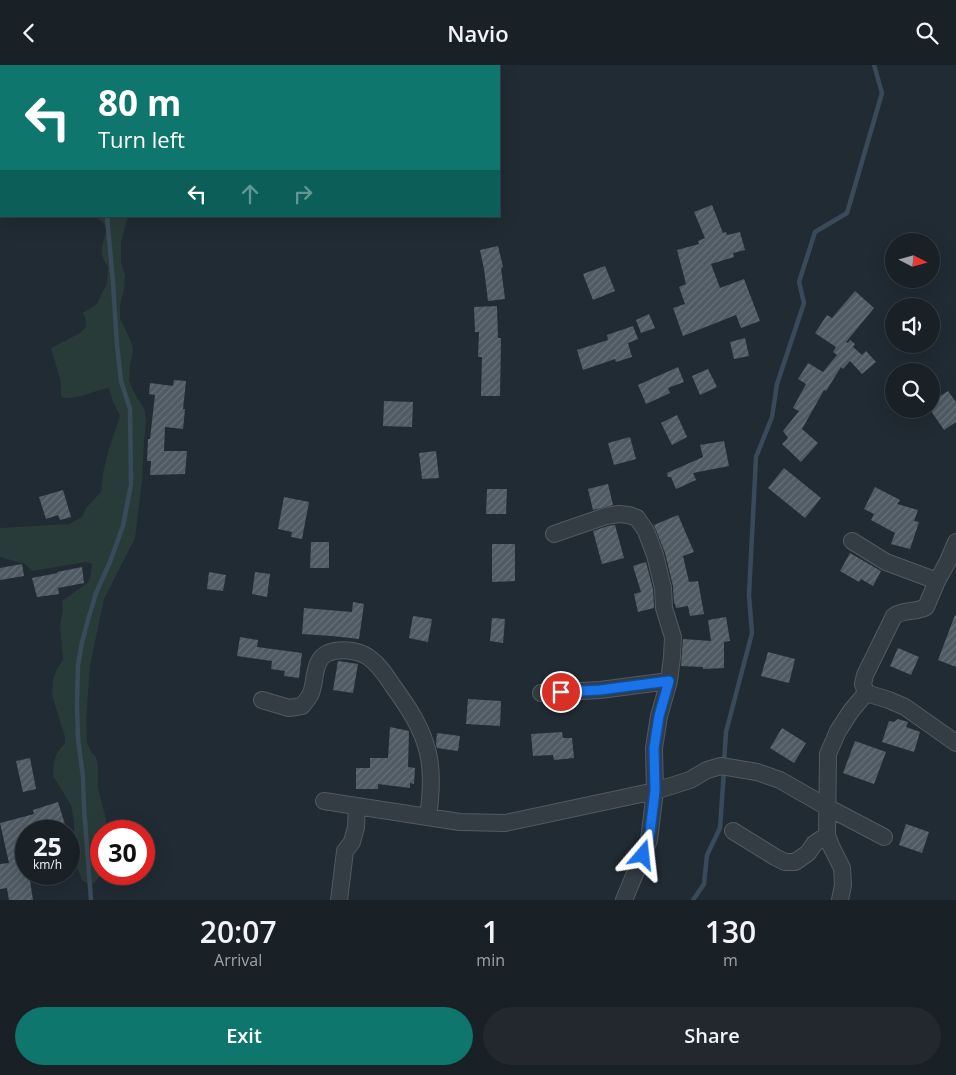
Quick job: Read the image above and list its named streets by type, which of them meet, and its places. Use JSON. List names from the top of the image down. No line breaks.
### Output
{"north":"right","page":{"header":"Navio","turn":["80 m","Turn left"],"speed":"25 km/h","limit":"30","eta":["20:07","Arrival","1","min","130","m"],"buttons":["Exit","Share"]}}
